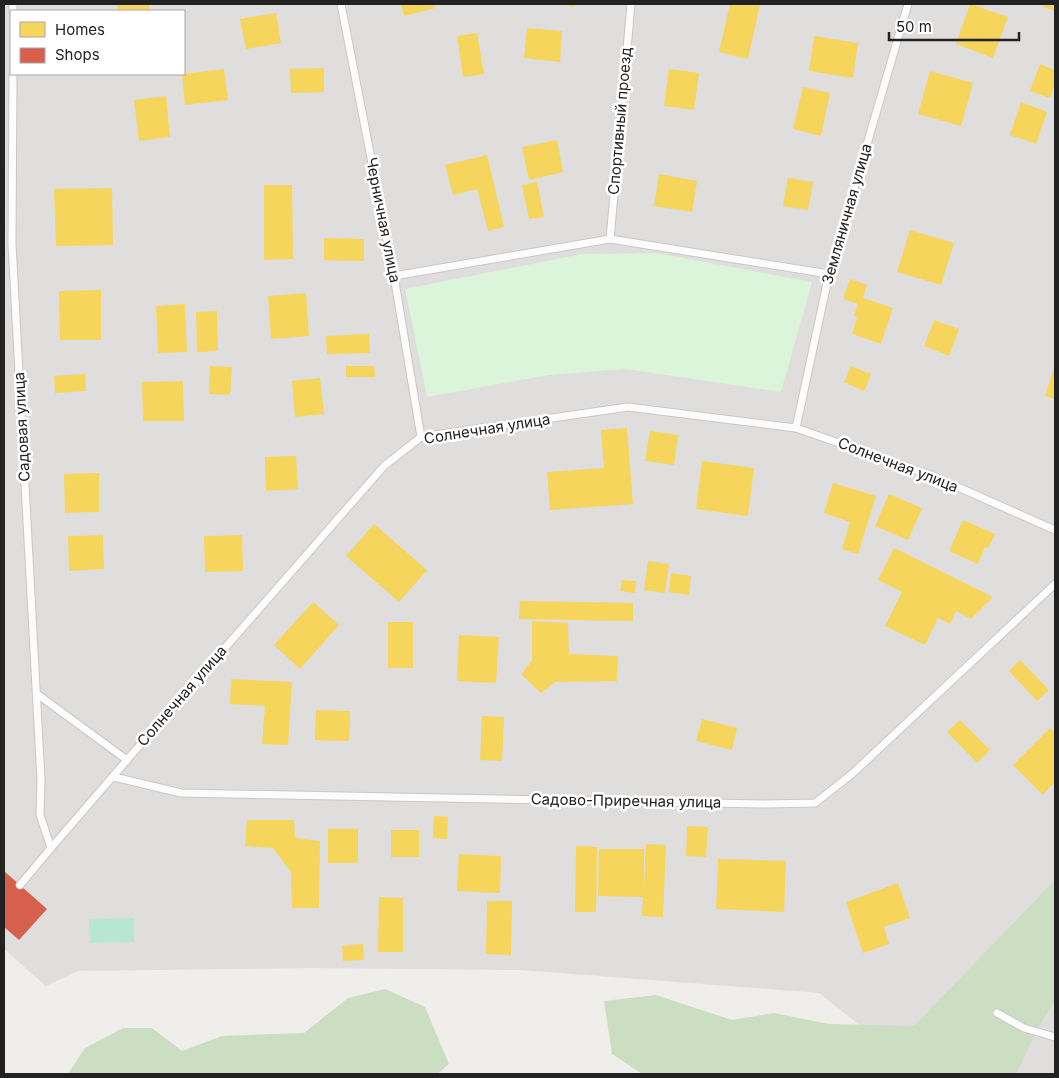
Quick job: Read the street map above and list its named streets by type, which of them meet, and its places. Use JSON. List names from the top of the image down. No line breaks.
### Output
{"streets":{"lane":["Спортивный проезд","Земляничная улица","Черничная улица","Садовая улица","Солнечная улица","Садово-Приречная улица"]},"crossings":[["Земляничная улица","Солнечная улица"],["Черничная улица","Солнечная улица"],["Садовая улица","Солнечная улица"],["Солнечная улица","Садово-Приречная улица"]],"legend":["Homes","Shops"],"scale_bar":"50 m"}
